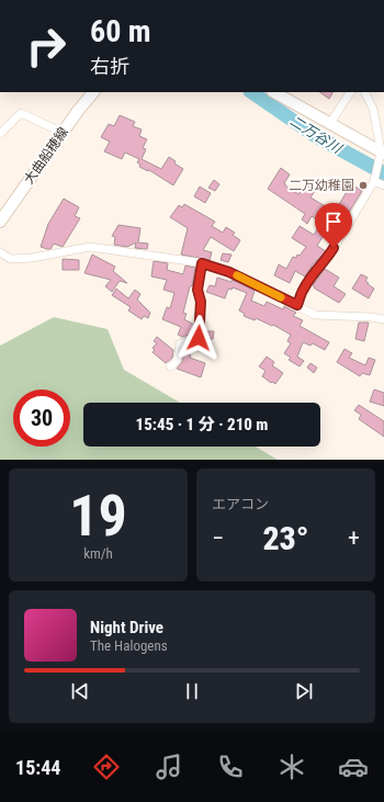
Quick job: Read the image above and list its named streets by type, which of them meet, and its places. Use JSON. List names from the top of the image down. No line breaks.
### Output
{"streets":{"main road":["大曲船穂線"]},"water":["二万谷川"],"places":["二万幼稚園"],"page":{"turn":["60 m","右折"],"limit":"30","trip":"15:45 · 1 分 · 210 m","tile":[["19","km/h"],"エアコン"],"heat":["−","23°","+"],"song":["Night Drive","The Halogens"],"tabs":"15:44"}}
